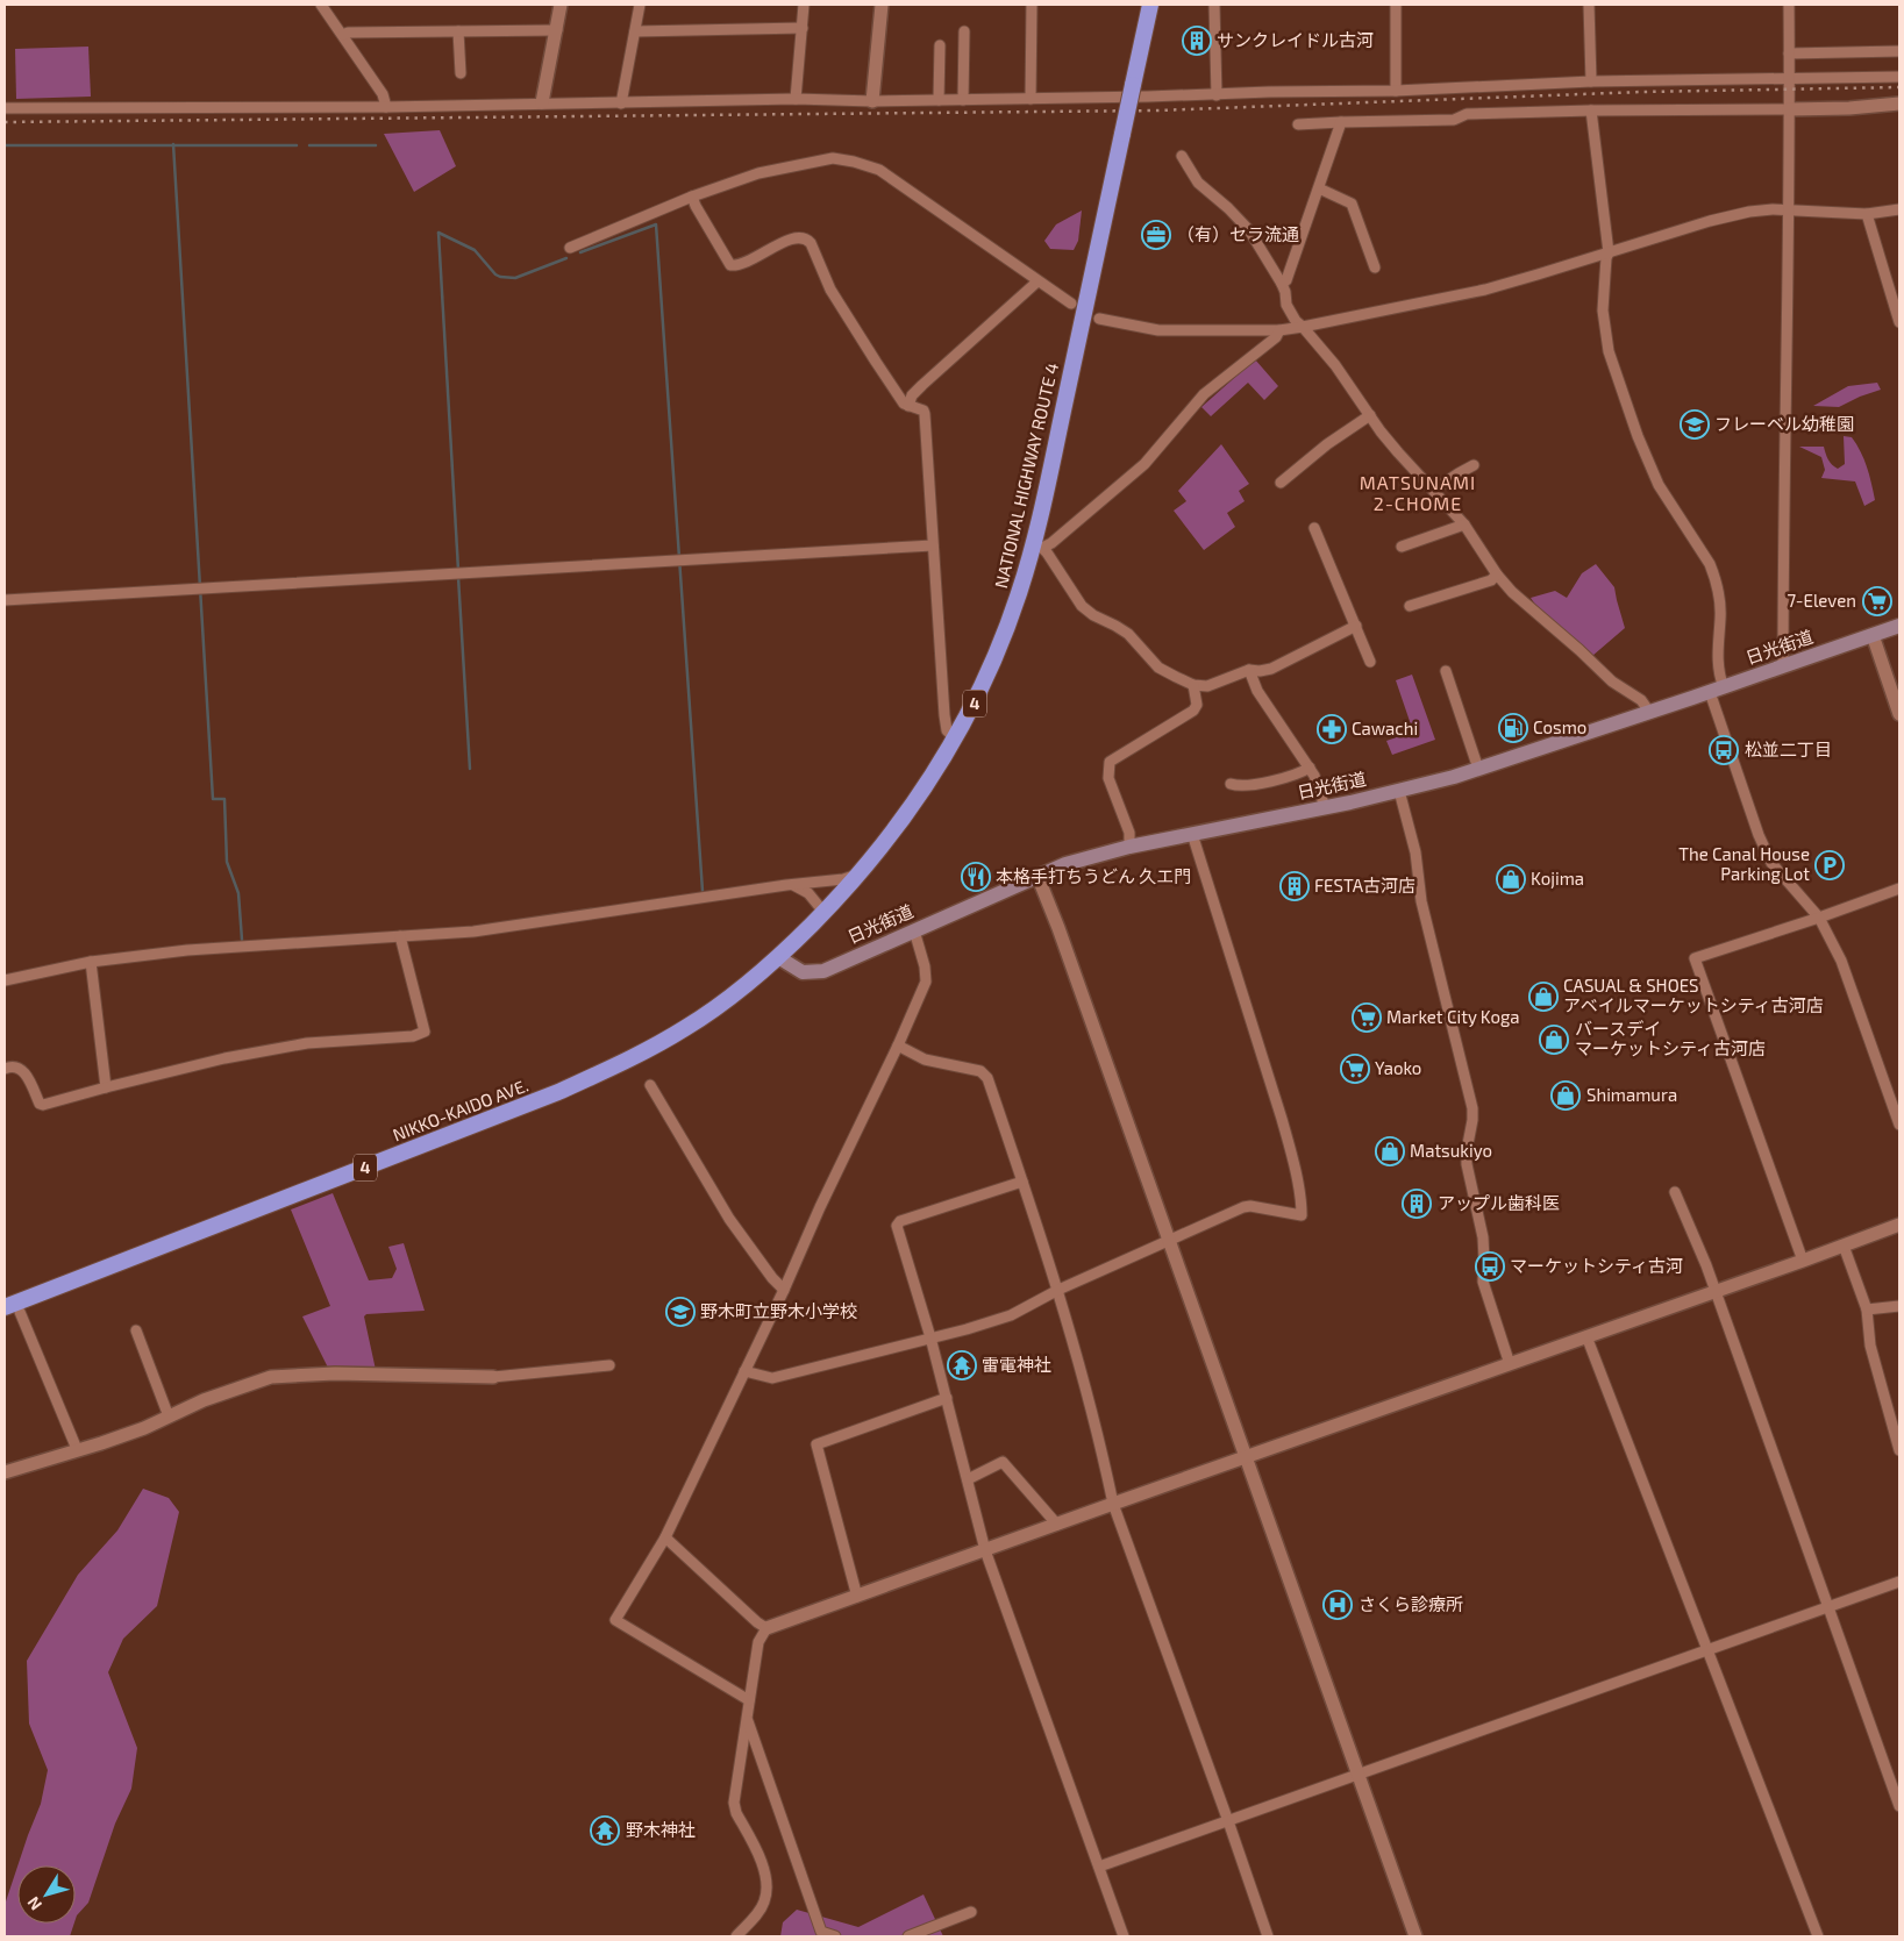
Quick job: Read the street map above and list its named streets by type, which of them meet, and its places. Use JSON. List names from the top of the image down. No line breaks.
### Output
{"streets":{"highway":["NATIONAL HIGHWAY ROUTE 4","4","NIKKO-KAIDO AVE."],"main road":["日光街道"]},"crossings":[["NATIONAL HIGHWAY ROUTE 4","日光街道"],["NATIONAL HIGHWAY ROUTE 4","NIKKO-KAIDO AVE."],["日光街道","NIKKO-KAIDO AVE."]],"districts":["MATSUNAMI 2-CHOME"],"places":{"building":["サンクレイドル古河","FESTA古河店","アップル歯科医"],"office":["（有）セラ流通"],"school or university":["フレーベル幼稚園","野木町立野木小学校"],"supermarket":["7-Eleven","Market City Koga","Yaoko"],"fuel station":["Cosmo"],"pharmacy":["Cawachi"],"bus stop":["松並二丁目","マーケットシティ古河"],"parking":["The Canal House Parking Lot"],"restaurant":["本格手打ちうどん 久エ門"],"shop":["Kojima","CASUAL & SHOES アベイルマーケットシティ古河店","バースデイ マーケットシティ古河店","Shimamura","Matsukiyo"],"temple":["雷電神社","野木神社"],"hospital":["さくら診療所"]},"north":"bottom left"}
